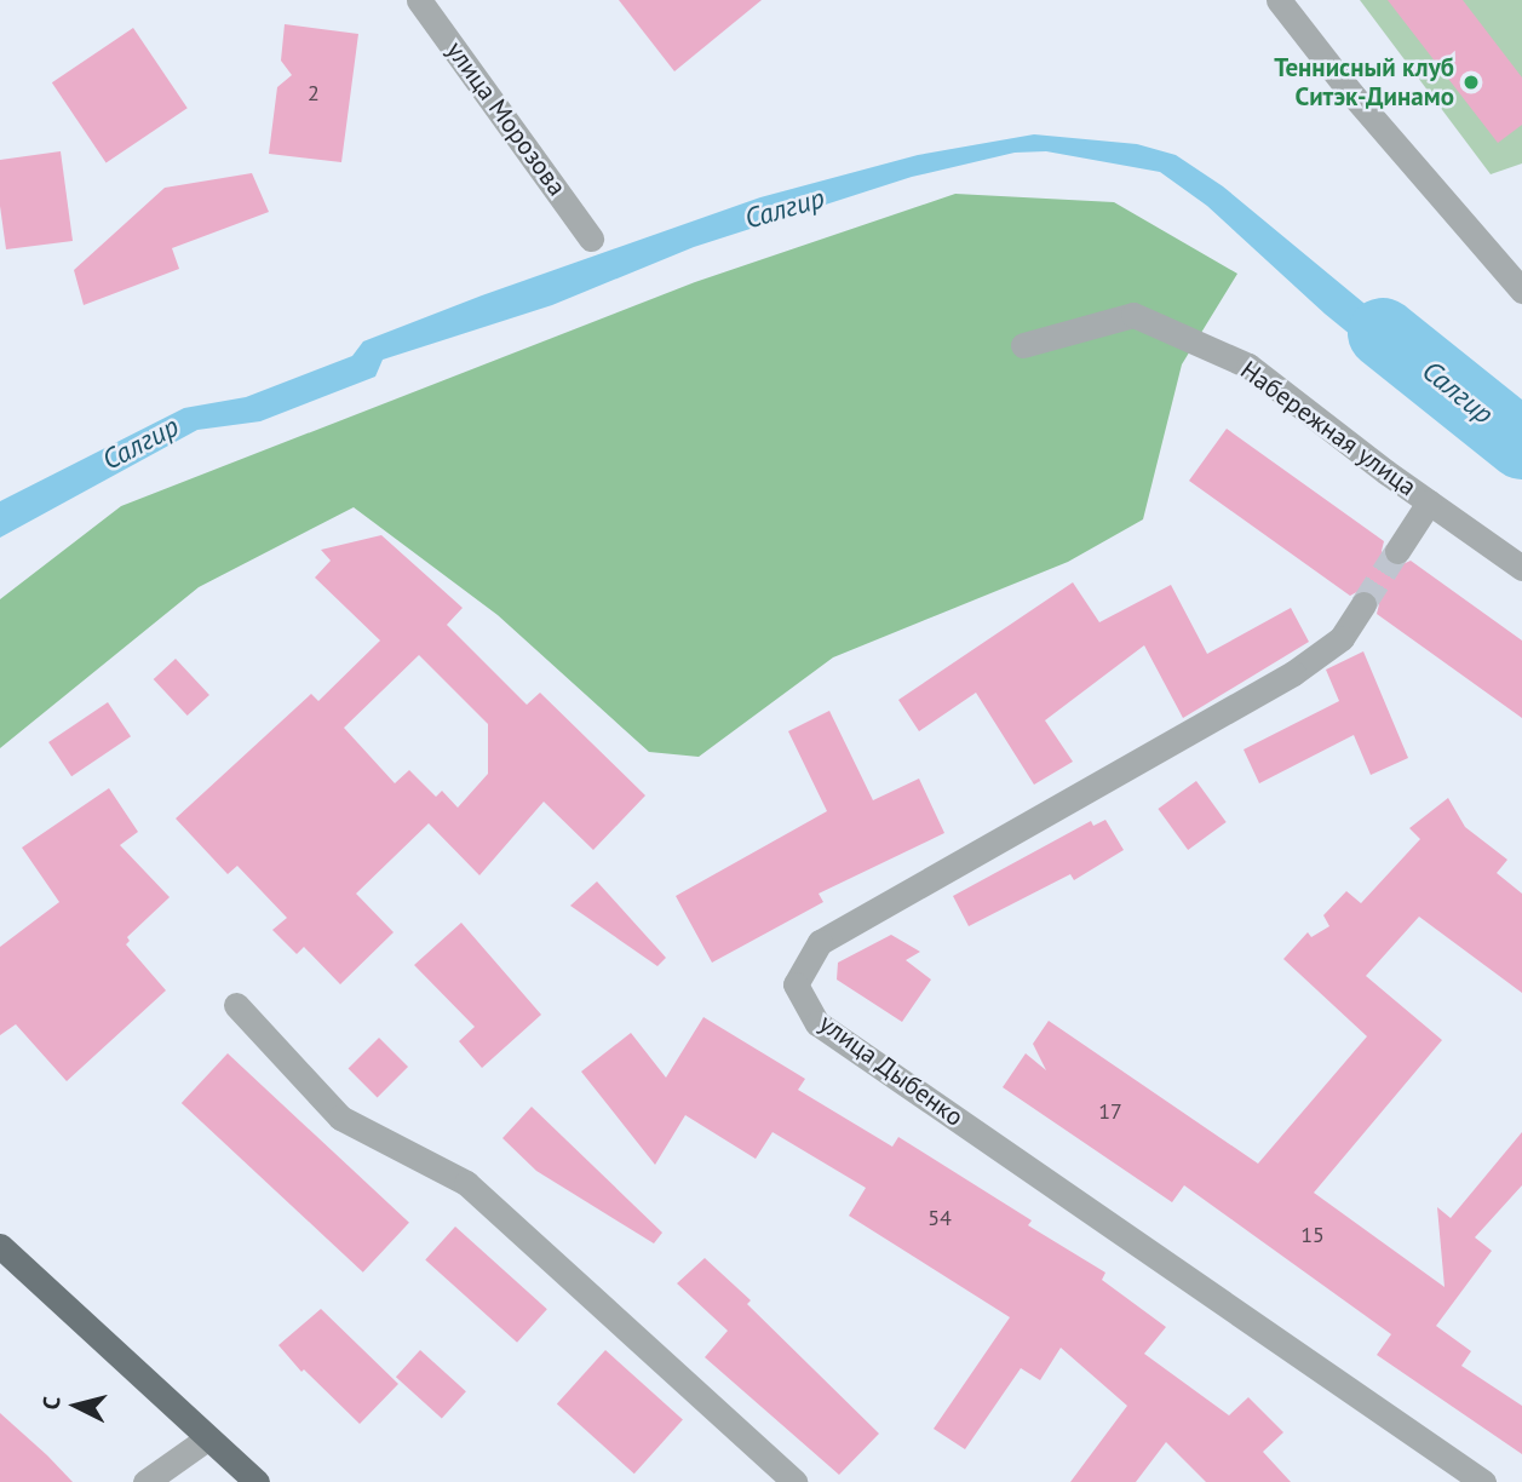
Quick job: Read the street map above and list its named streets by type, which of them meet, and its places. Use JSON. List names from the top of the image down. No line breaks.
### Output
{"streets":{"street":["улица Морозова","Набережная улица","улица Дыбенко"]},"water":["Салгир"],"places":["Теннисный клуб Ситэк-Динамо"],"house_numbers":["2","17","54","15"],"north":"left"}
